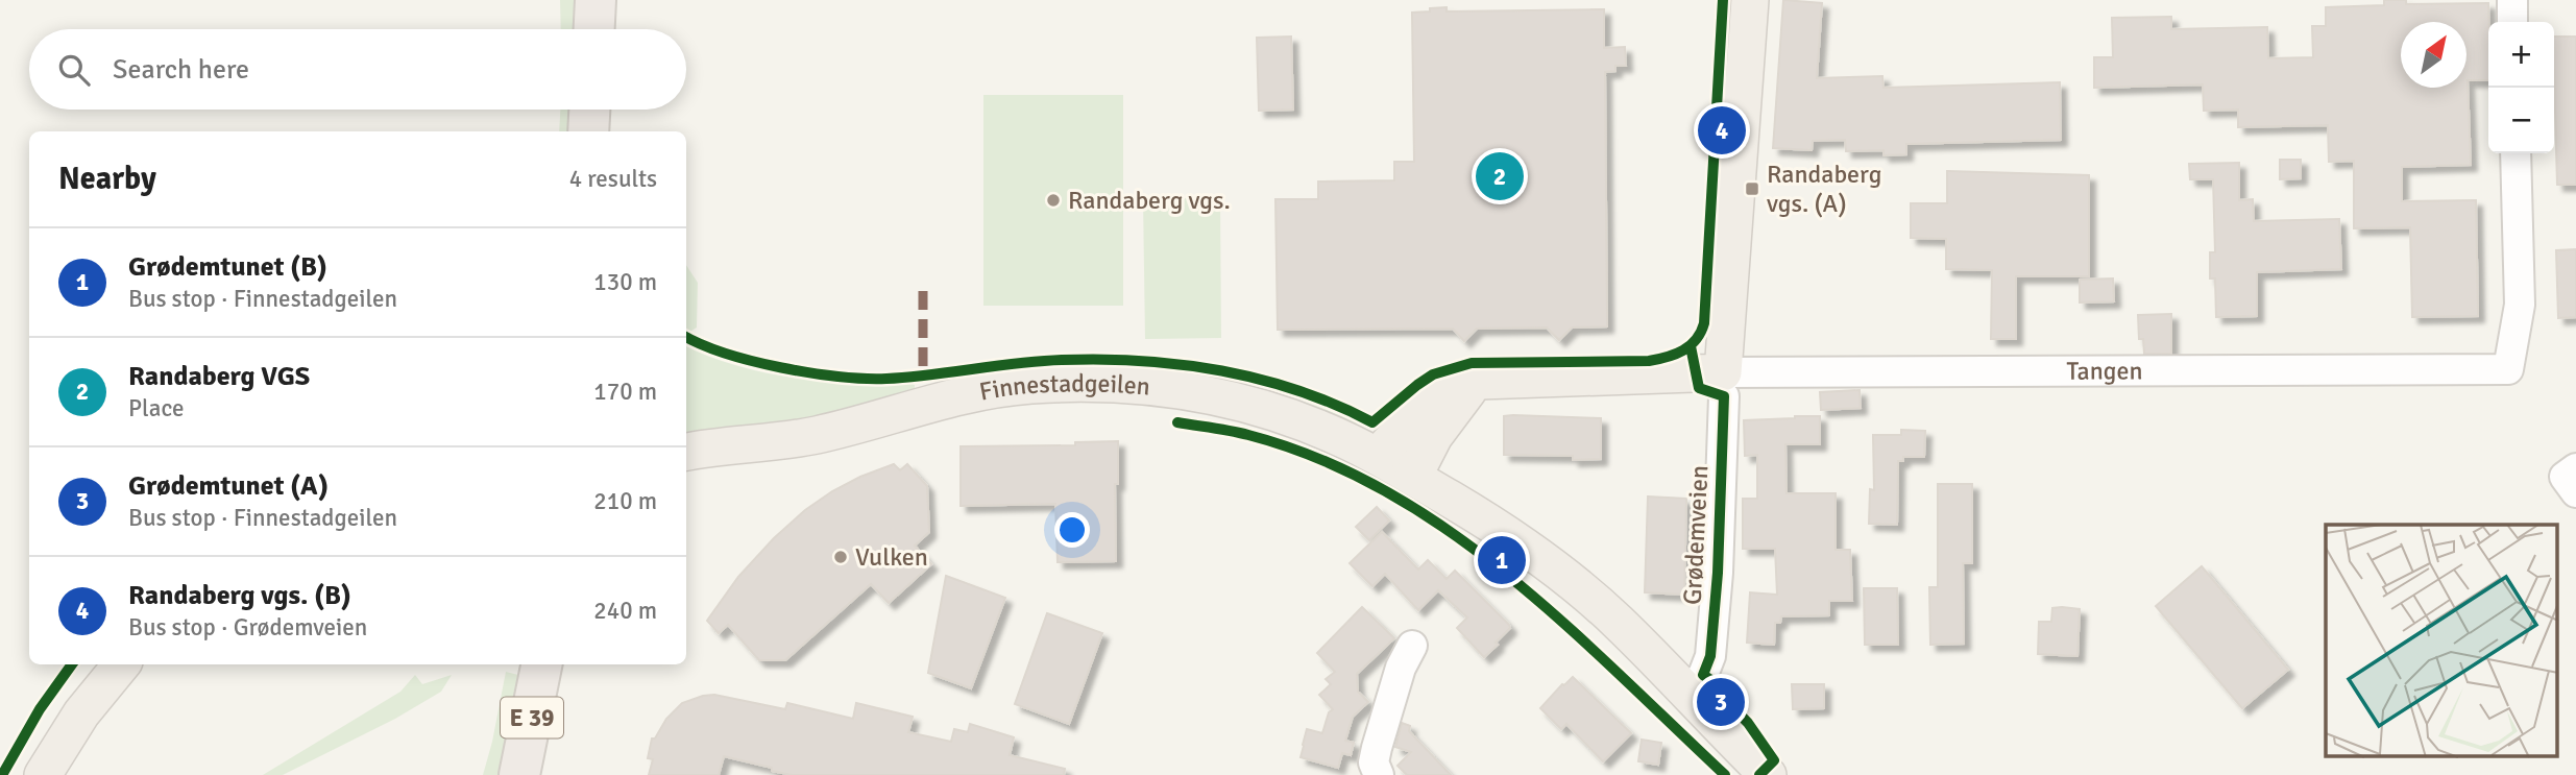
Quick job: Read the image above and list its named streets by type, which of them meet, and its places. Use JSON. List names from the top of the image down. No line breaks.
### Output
{"streets":{"highway":["E 39"],"main road":["Tangen","Finnestadgeilen","Grødemveien"]},"crossings":[["Tangen","Grødemveien"],["Finnestadgeilen","Grødemveien"]],"places":{"transit":["Randaberg vgs. (A)"],"other":["Randaberg vgs.","Vulken"]},"north":"top right","page":{"map_buttons":["+","−"],"search":"Search here","pins":["4","2","1","3"],"heading":["Nearby","4 results"],"list":[{"mark":"1","name":"Grødemtunet (B)","note":"Bus stop · Finnestadgeilen","value":"130 m"},{"mark":"2","name":"Randaberg VGS","note":"Place","value":"170 m"},{"mark":"3","name":"Grødemtunet (A)","note":"Bus stop · Finnestadgeilen","value":"210 m"},{"mark":"4","name":"Randaberg vgs. (B)","note":"Bus stop · Grødemveien","value":"240 m"}]}}
